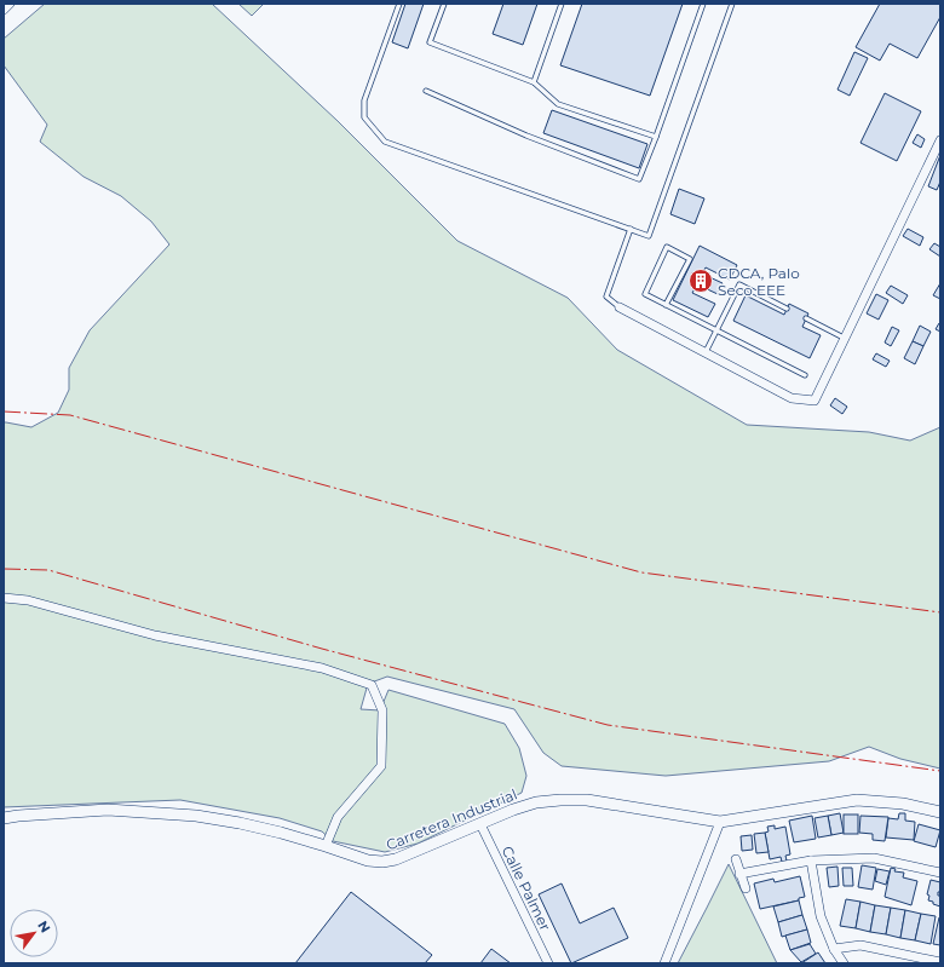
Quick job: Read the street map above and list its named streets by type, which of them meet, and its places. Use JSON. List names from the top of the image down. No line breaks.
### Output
{"streets":{"street":["Carretera Industrial","Calle Palmer"]},"crossings":[["Carretera Industrial","Calle Palmer"]],"places":{"building":["CDCA, Palo Seco EEE"]},"north":"top right"}
